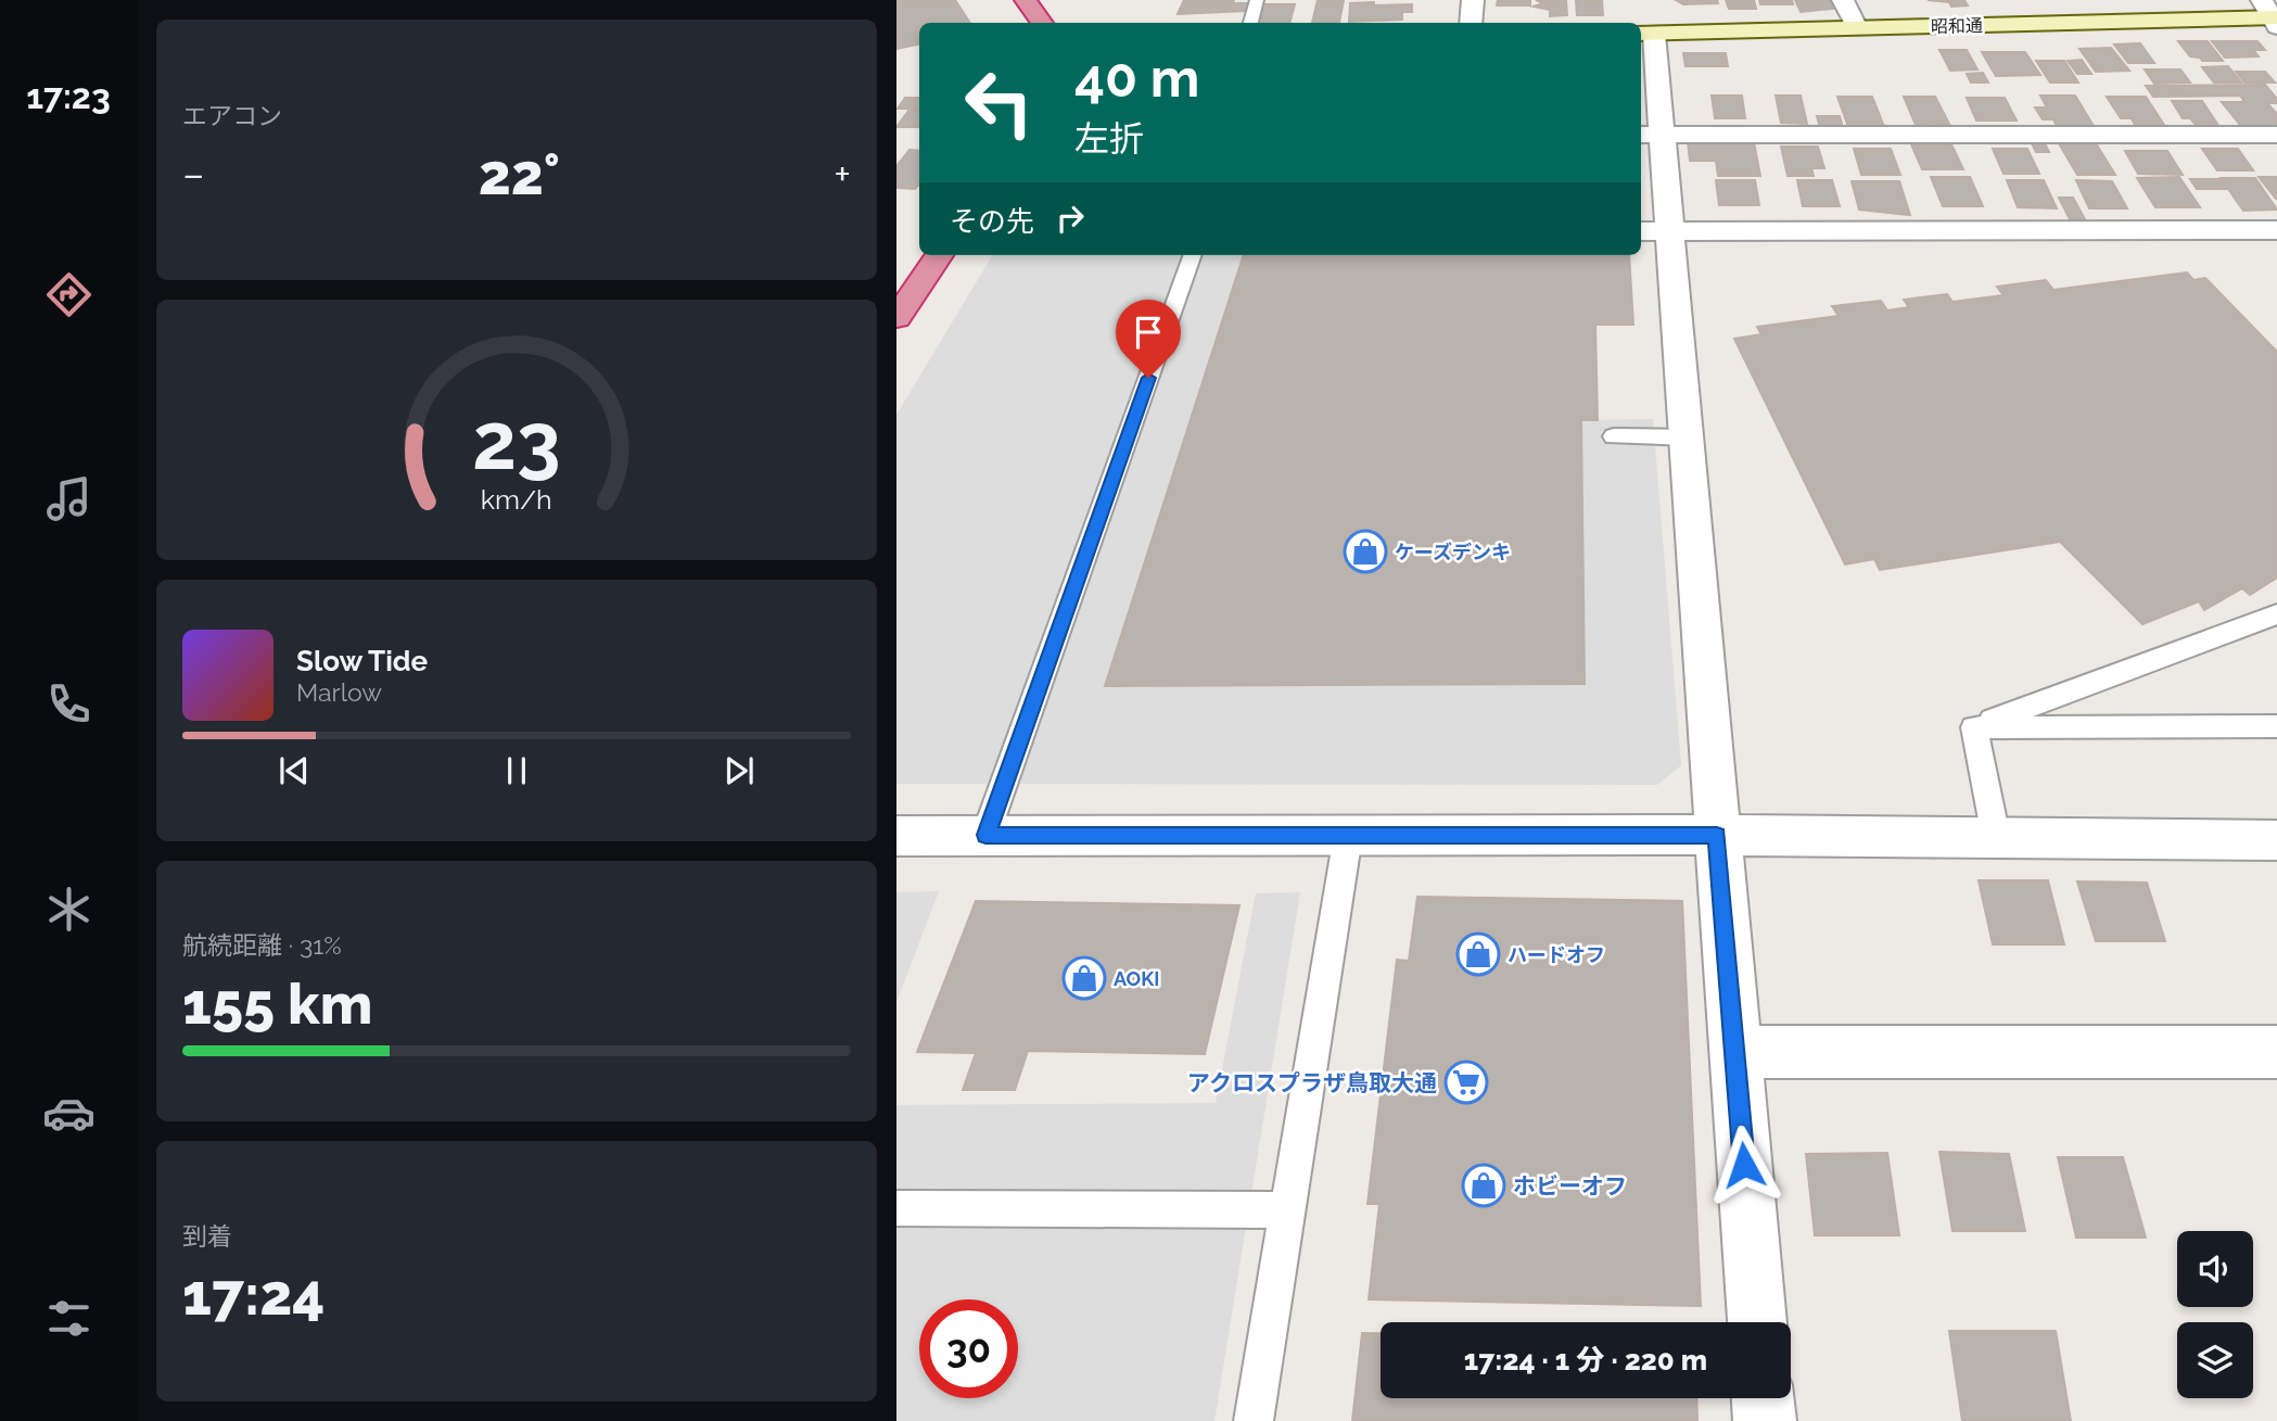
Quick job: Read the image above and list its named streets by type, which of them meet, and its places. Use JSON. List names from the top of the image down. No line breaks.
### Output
{"streets":{"street":["昭和通"]},"places":{"shop":["ケーズデンキ","ハードオフ","AOKI","ホビーオフ"],"supermarket":["アクロスプラザ鳥取大通"]},"page":{"tabs":"17:23","tile":["エアコン",["航続距離 · 31%","155 km"],["到着","17:24"]],"turn":["40 m","左折"],"heat":["−","22°","+"],"then":"その先","song":["Slow Tide","Marlow"],"limit":"30","trip":"17:24 · 1 分 · 220 m","gauge":["23","km/h"]}}
